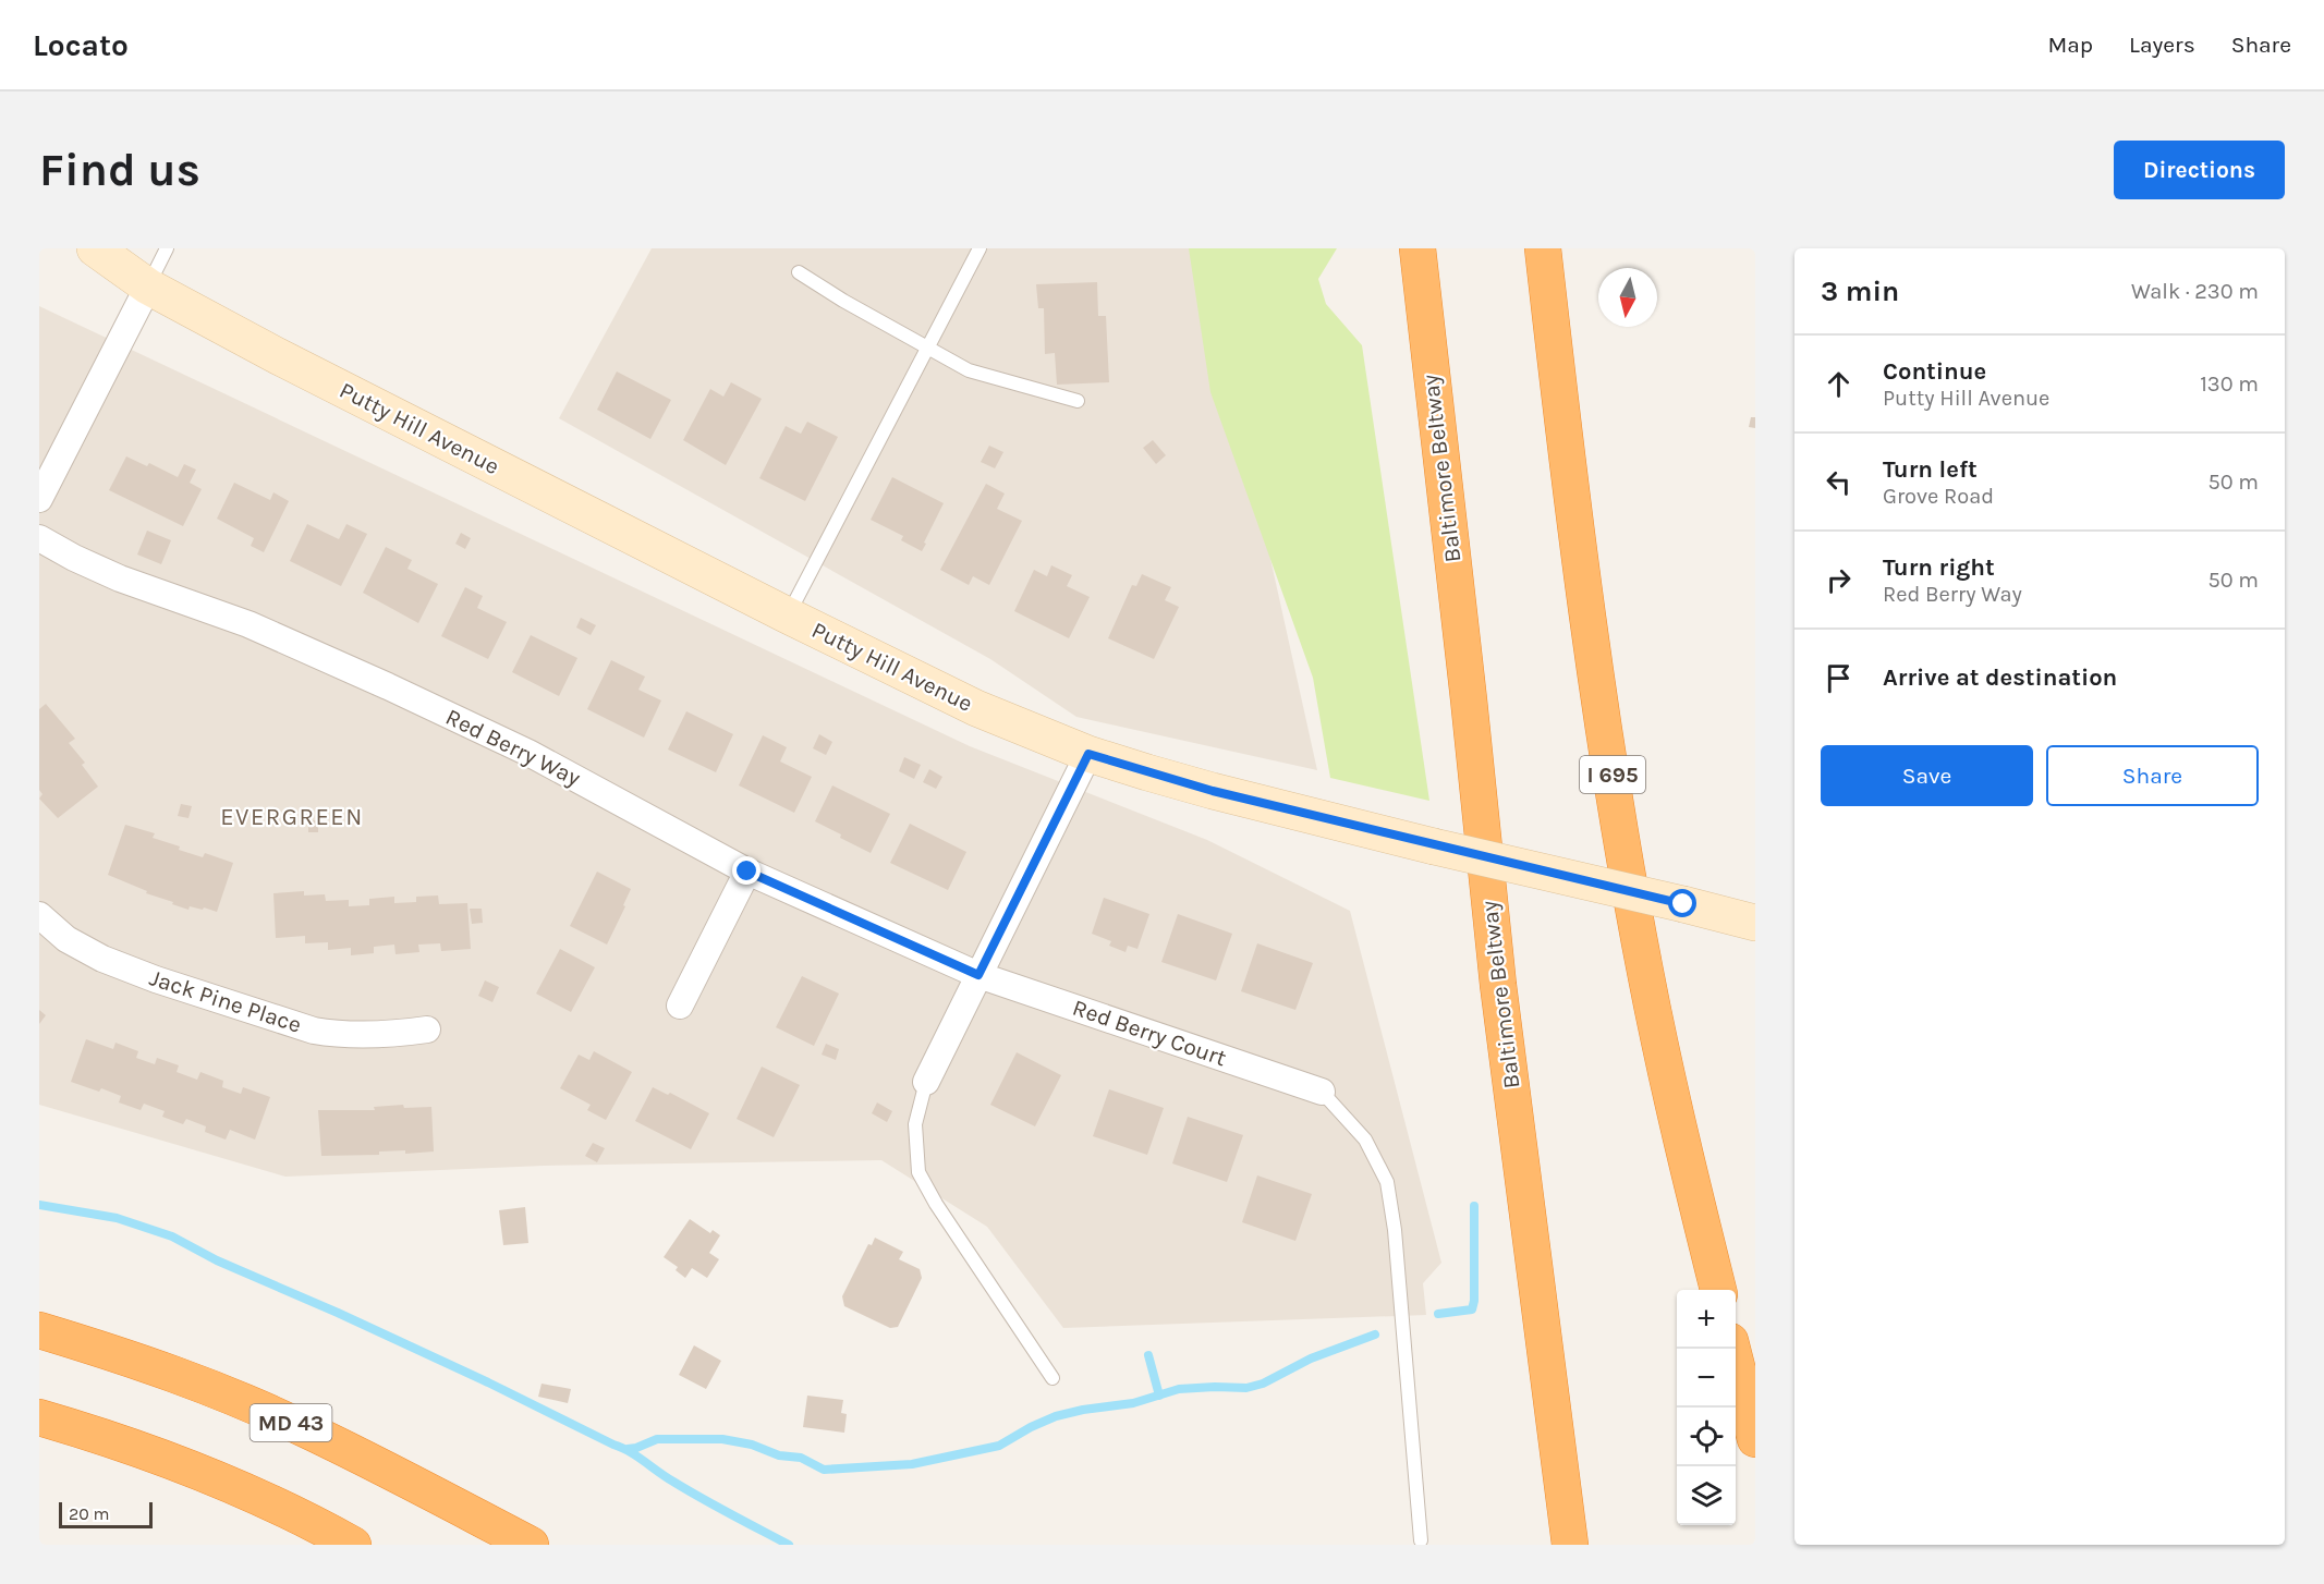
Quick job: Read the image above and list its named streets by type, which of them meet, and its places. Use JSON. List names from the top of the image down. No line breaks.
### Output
{"streets":{"highway":["Baltimore Beltway","I 695","MD 43"],"main road":["Putty Hill Avenue"],"street":["Red Berry Way","Jack Pine Place","Red Berry Court"]},"crossings":[["Red Berry Way","Red Berry Court"]],"districts":["EVERGREEN"],"scale_bar":"20 m","north":"bottom","page":{"header":"Locato","nav":["Map","Layers","Share"],"buttons":["Directions",["Save","Share"]],"title":"Find us","heading":["3 min","Walk · 230 m"],"list":[["Continue","Putty Hill Avenue","130 m"],["Turn left","Grove Road","50 m"],["Turn right","Red Berry Way","50 m"],"Arrive at destination"],"map_buttons":["+","−"],"scale":"20 m"}}
